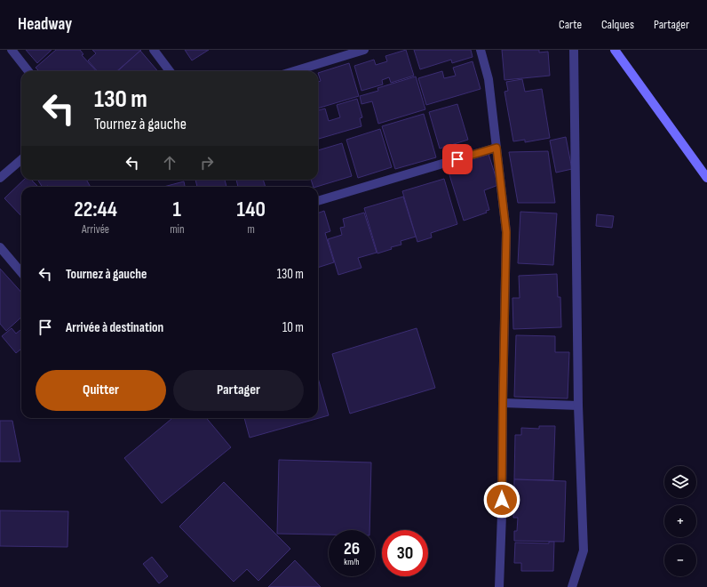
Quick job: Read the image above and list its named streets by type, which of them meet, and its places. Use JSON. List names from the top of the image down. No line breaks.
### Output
{"page":{"header":"Headway","nav":["Carte","Calques","Partager"],"turn":["130 m","Tournez à gauche"],"eta":["22:44","Arrivée","1","min","140","m"],"list":[{"name":"Tournez à gauche","value":"130 m"},{"name":"Arrivée à destination","value":"10 m"}],"buttons":["Quitter","Partager"],"map_buttons":["+","−"],"speed":"26 km/h","limit":"30"}}
